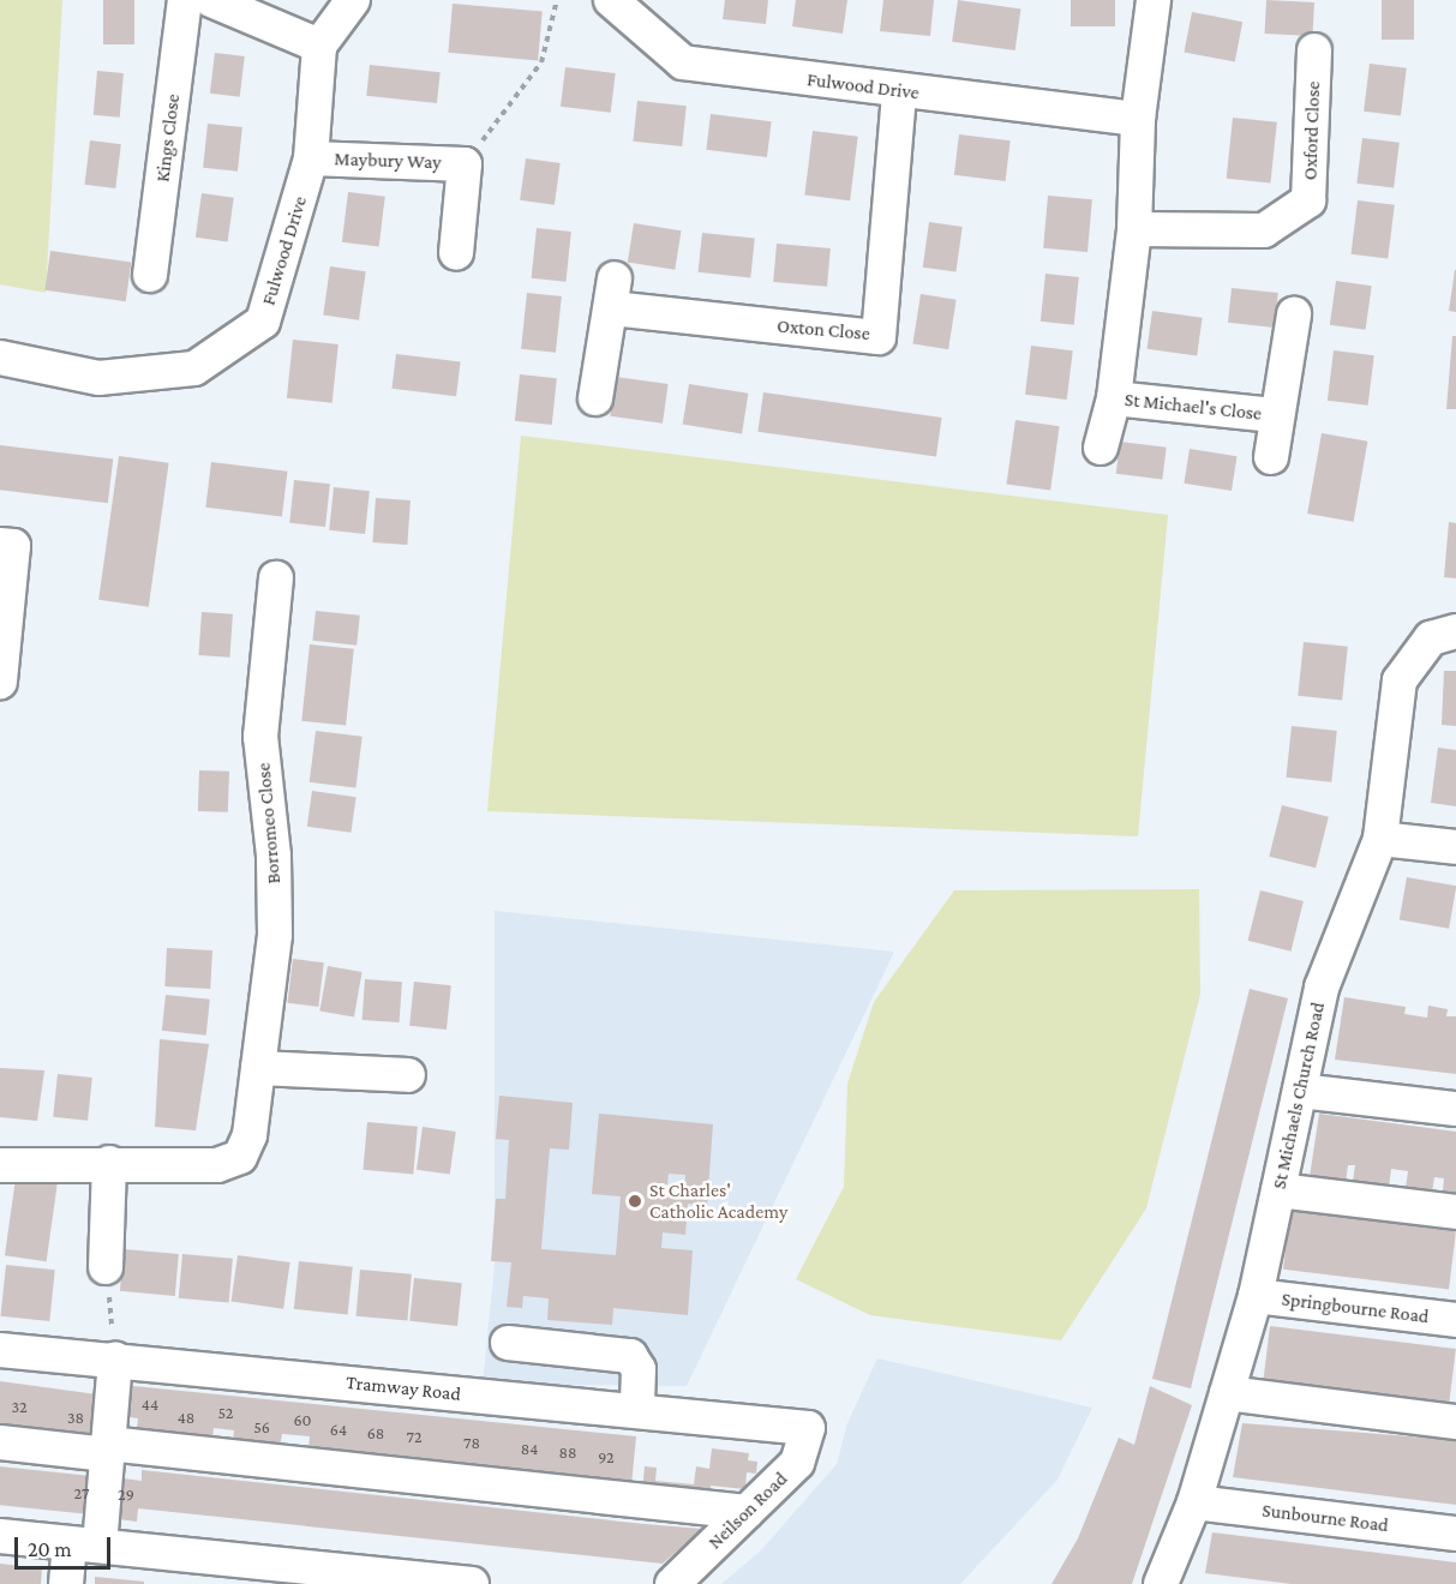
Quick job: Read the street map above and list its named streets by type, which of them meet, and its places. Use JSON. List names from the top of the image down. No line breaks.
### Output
{"streets":{"street":["Fulwood Drive","Oxford Close","Kings Close","Maybury Way","Oxton Close","St Michael's Close","Borromeo Close","St Michaels Church Road","Springbourne Road","Tramway Road","Neilson Road","Sunbourne Road"]},"crossings":[["Fulwood Drive","Maybury Way"],["Fulwood Drive","Oxton Close"],["St Michaels Church Road","Springbourne Road"],["St Michaels Church Road","Sunbourne Road"],["Tramway Road","Neilson Road"]],"places":["St Charles' Catholic Academy"],"house_numbers":["44","32","52","38","48","60","56","64","68","72","78","84","88","92","27","29"],"scale_bar":"20 m"}
